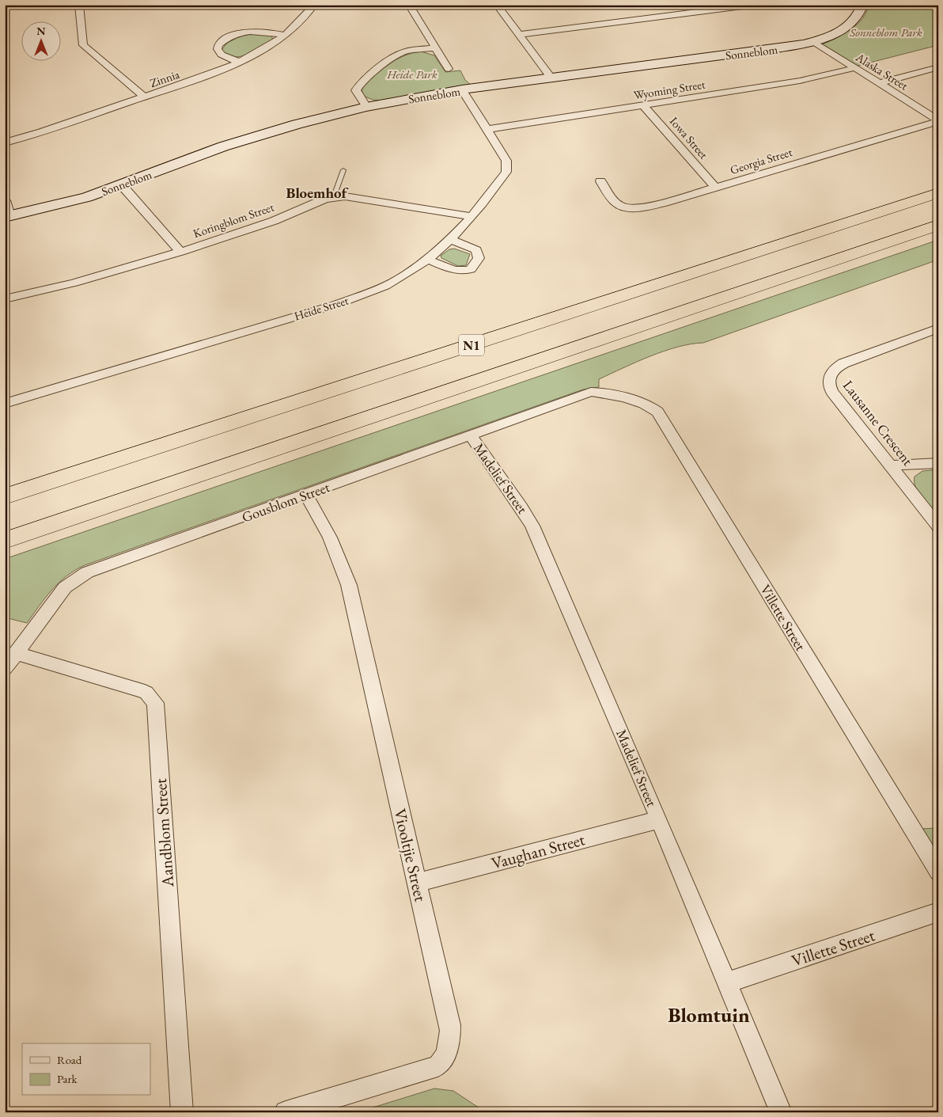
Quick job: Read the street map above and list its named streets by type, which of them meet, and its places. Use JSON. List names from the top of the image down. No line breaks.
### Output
{"streets":{"highway":["N1"],"street":["Sonneblom","Alaska Street","Zinnia","Wyoming Street","Iowa Street","Georgia Street","Koringblom Street","Heide Street","Lausanne Crescent","Madelief Street","Gousblom Street","Villette Street","Aandblom Street","Vaughan Street","Viooltjie Street"]},"crossings":[["Sonneblom","Alaska Street"],["Sonneblom","Heide Street"],["Alaska Street","Wyoming Street"],["Alaska Street","Georgia Street"],["Wyoming Street","Iowa Street"],["Wyoming Street","Heide Street"],["Iowa Street","Georgia Street"],["Koringblom Street","Heide Street"],["Madelief Street","Gousblom Street"],["Madelief Street","Villette Street"],["Madelief Street","Vaughan Street"],["Gousblom Street","Villette Street"],["Gousblom Street","Aandblom Street"],["Gousblom Street","Viooltjie Street"],["Vaughan Street","Viooltjie Street"]],"districts":["Bloemhof","Blomtuin"],"parks":["Sonneblom Park","Heide Park"],"legend":["Road","Park"],"north":"top"}
